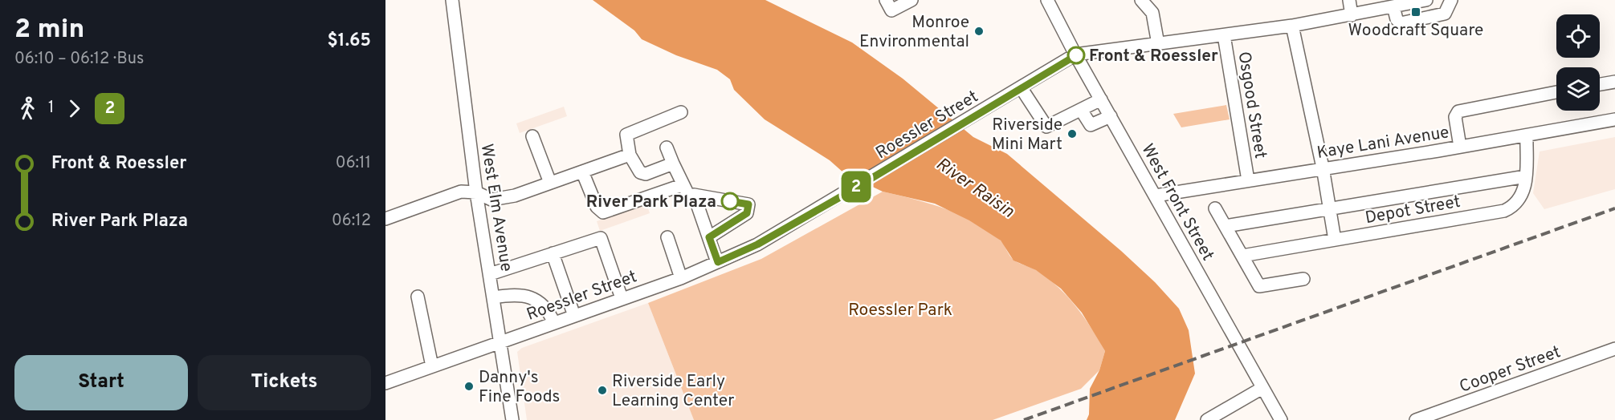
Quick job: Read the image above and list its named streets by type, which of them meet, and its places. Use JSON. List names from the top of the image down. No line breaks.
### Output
{"streets":{"street":["Osgood Street","Roessler Street","Kaye Lani Avenue","West Front Street","West Elm Avenue","Depot Street","Cooper Street"]},"crossings":[["Osgood Street","Kaye Lani Avenue"],["Roessler Street","West Front Street"],["Roessler Street","West Elm Avenue"],["Kaye Lani Avenue","West Front Street"],["Kaye Lani Avenue","Depot Street"]],"water":["River Raisin"],"parks":["Roessler Park"],"places":{"transit":["Woodcraft Square"],"other":["Monroe Environmental","Front & Roessler","Riverside Mini Mart","River Park Plaza","Danny's Fine Foods","Riverside Early Learning Center"]},"lines":["bus line 2"],"page":{"heading":["2 min","06:10 – 06:12 · Bus","$1.65"],"on_map":"2","legs":["1","2"],"list":[{"name":"Front & Roessler","value":"06:11"},{"name":"River Park Plaza","value":"06:12"}],"buttons":["Start","Tickets"]}}
